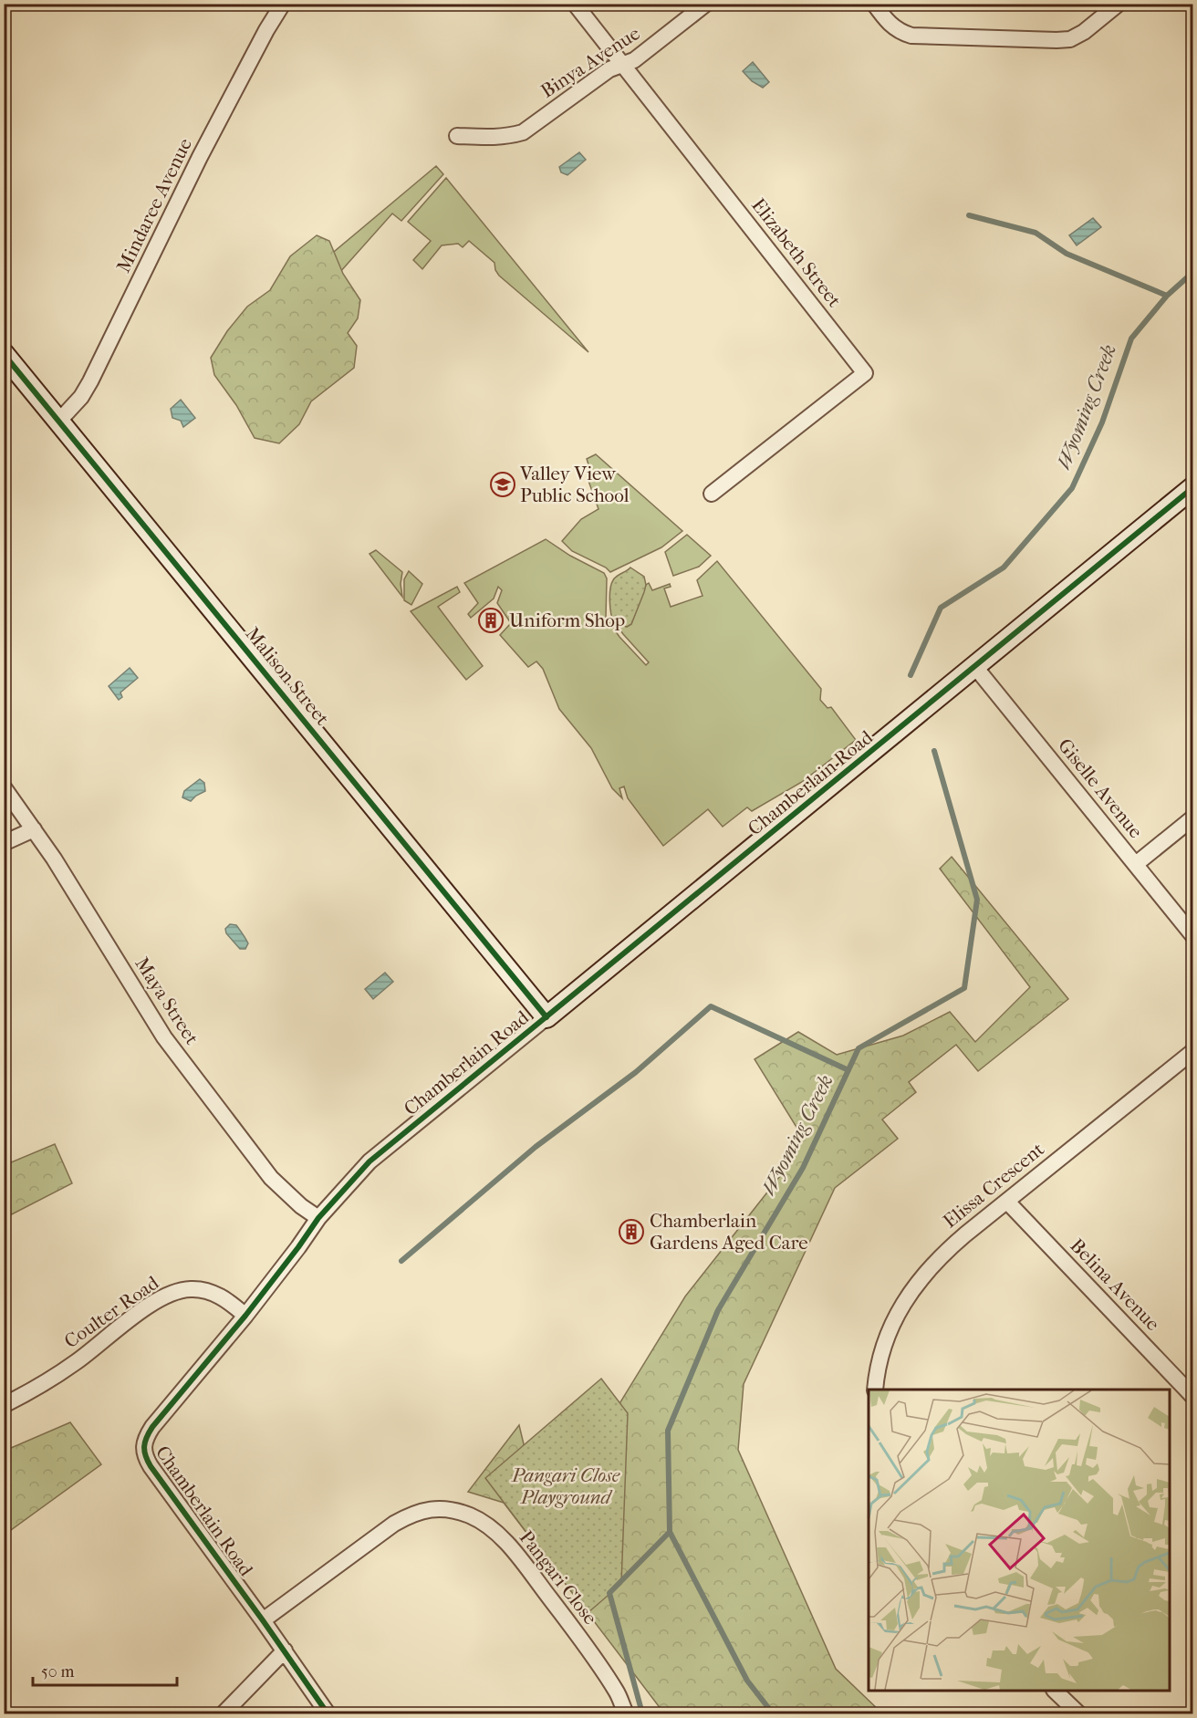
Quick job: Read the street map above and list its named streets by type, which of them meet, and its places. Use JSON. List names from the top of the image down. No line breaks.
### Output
{"streets":{"street":["Binya Avenue","Mindaree Avenue","Elizabeth Street","Malison Street","Chamberlain Road","Giselle Avenue","Maya Street","Elissa Crescent","Belina Avenue","Coulter Road","Pangari Close"]},"crossings":[["Binya Avenue","Elizabeth Street"],["Mindaree Avenue","Malison Street"],["Malison Street","Chamberlain Road"],["Chamberlain Road","Giselle Avenue"],["Chamberlain Road","Maya Street"],["Chamberlain Road","Coulter Road"],["Chamberlain Road","Pangari Close"],["Elissa Crescent","Belina Avenue"]],"water":["Wyoming Creek"],"parks":["Pangari Close Playground"],"places":{"school or university":["Valley View Public School"],"building":["Uniform Shop","Chamberlain Gardens Aged Care"]},"scale_bar":"50 m"}
